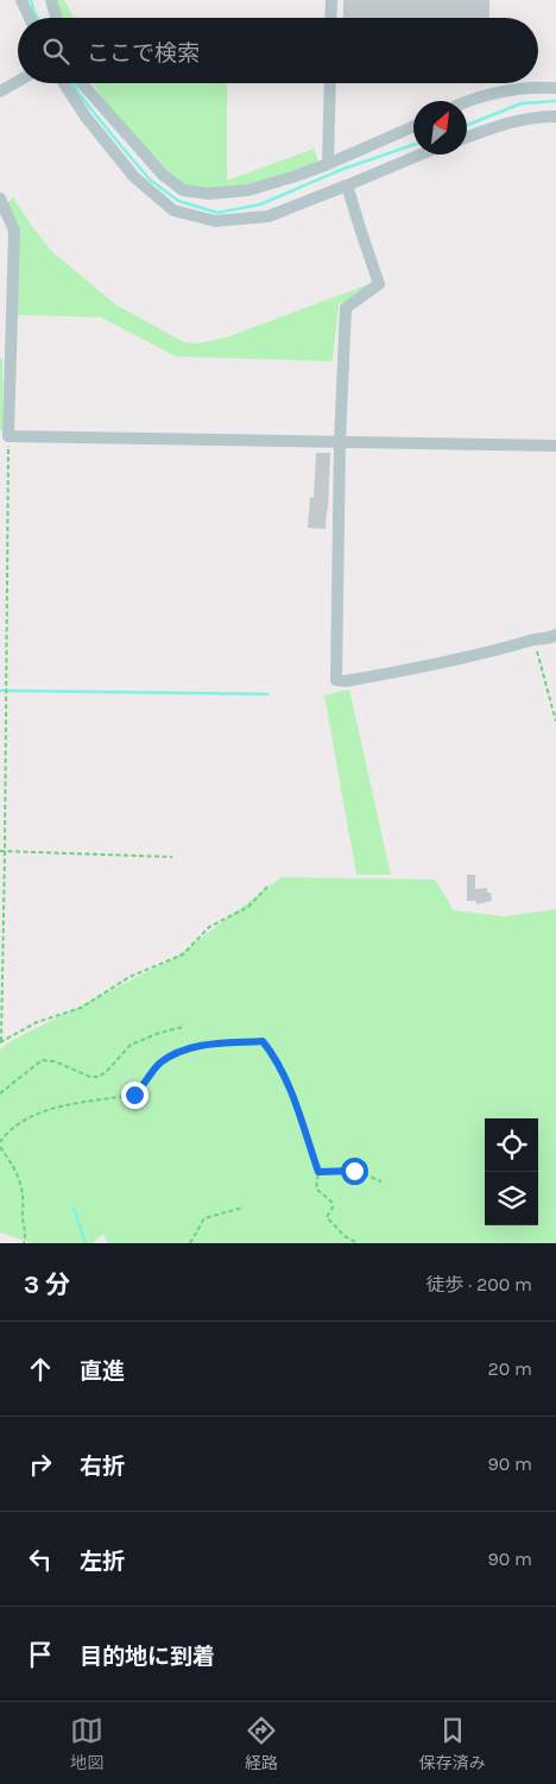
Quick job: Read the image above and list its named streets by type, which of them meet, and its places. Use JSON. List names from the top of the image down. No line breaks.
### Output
{"north":"top right","page":{"search":"ここで検索","heading":["3 分","徒歩 · 200 m"],"list":[["直進","20 m"],["右折","90 m"],["左折","90 m"],"目的地に到着"],"nav":["地図","経路","保存済み"]}}
